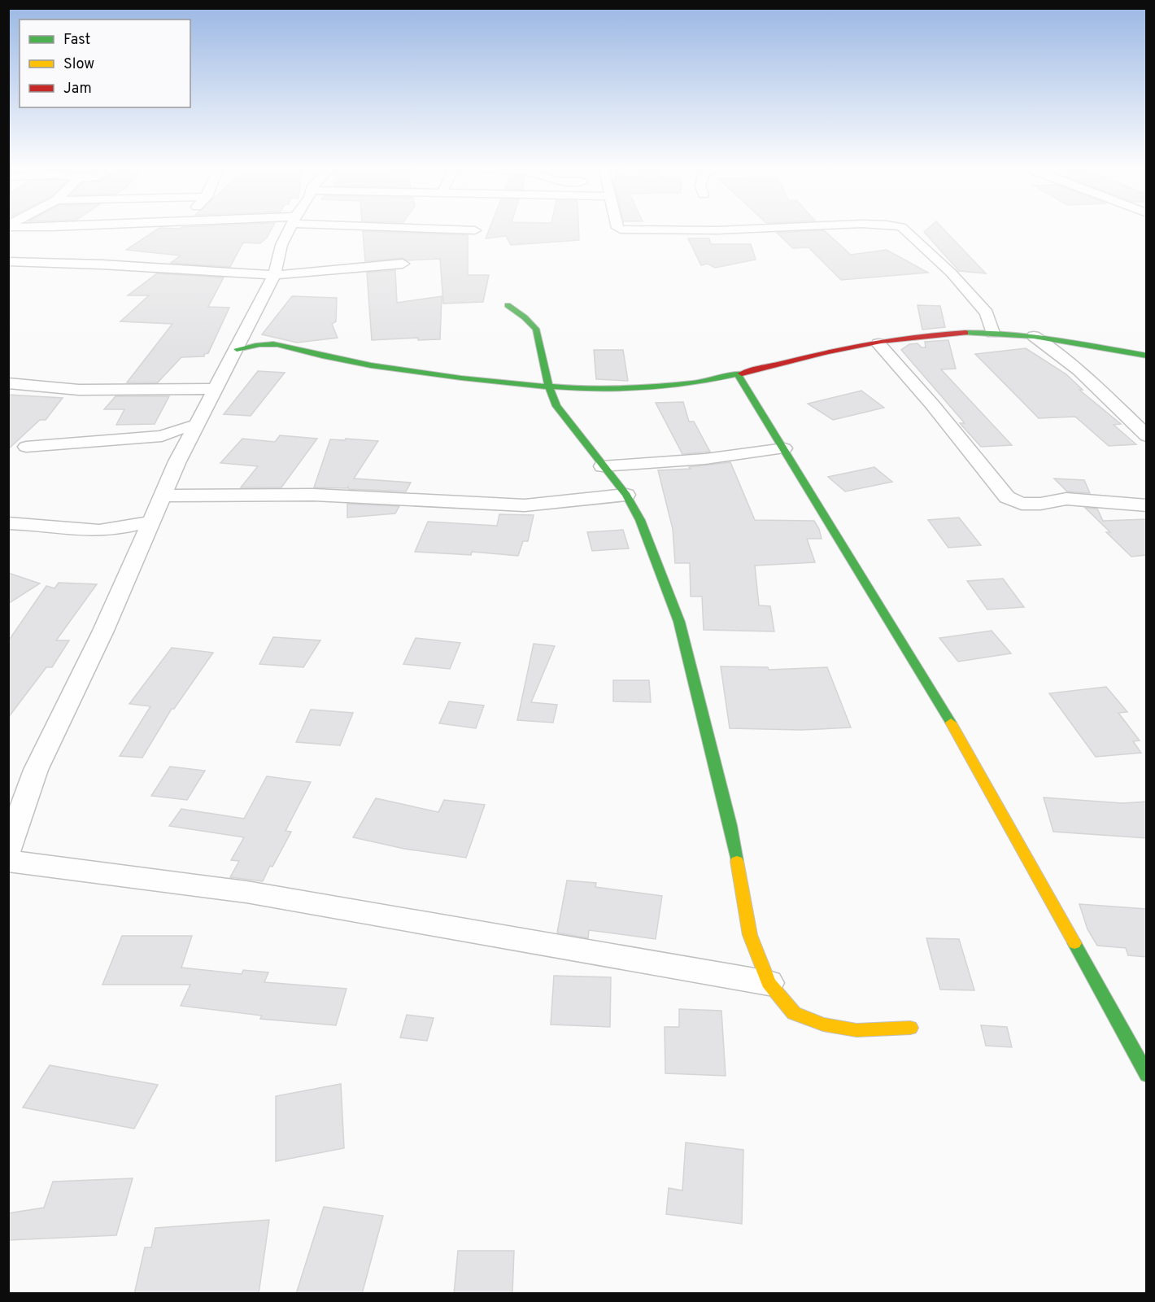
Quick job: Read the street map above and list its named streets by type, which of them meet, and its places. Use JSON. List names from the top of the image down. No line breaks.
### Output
{"legend":["Fast","Slow","Jam"]}
